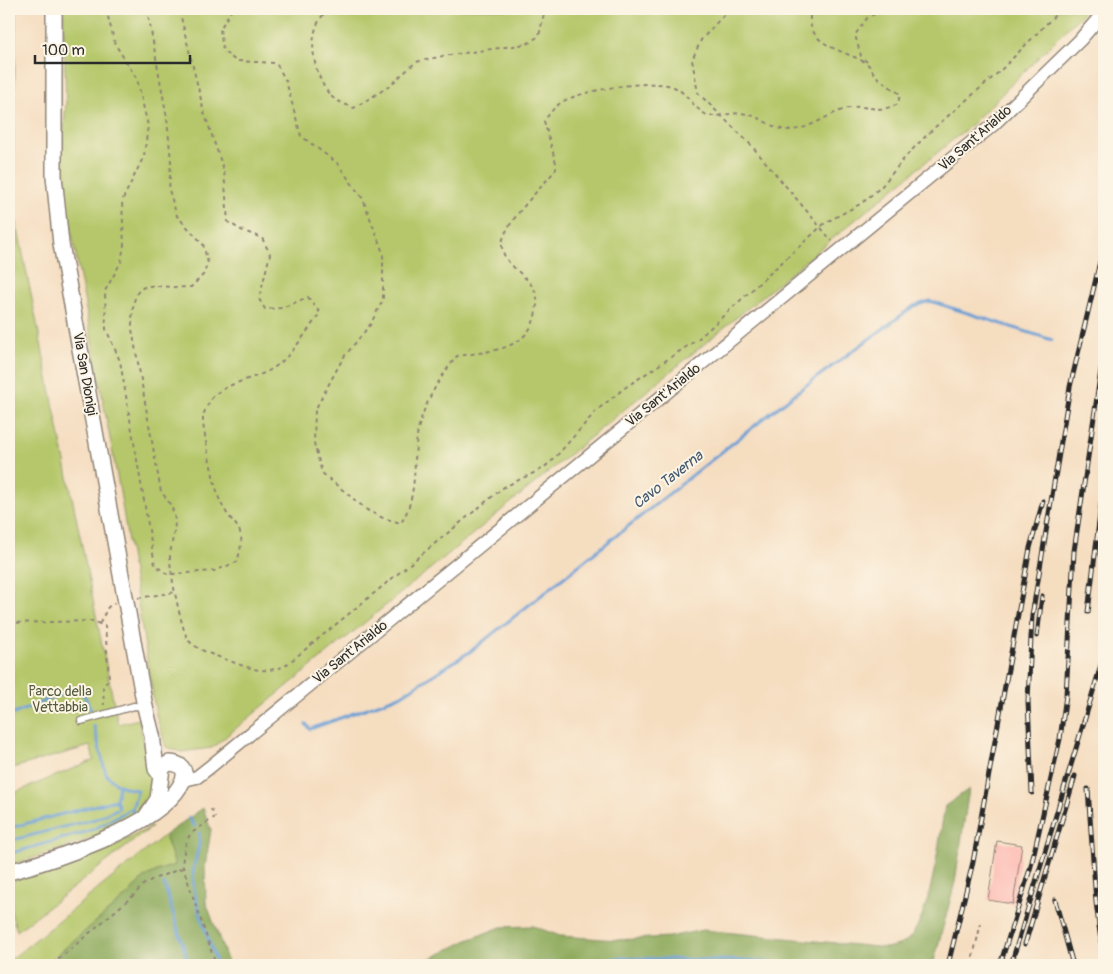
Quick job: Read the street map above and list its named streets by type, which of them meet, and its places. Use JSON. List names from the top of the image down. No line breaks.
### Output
{"streets":{"street":["Via Sant'Arialdo","Via San Dionigi"]},"crossings":[["Via Sant'Arialdo","Via San Dionigi"]],"water":["Cavo Taverna"],"parks":["Parco della Vettabbia"],"scale_bar":"100 m"}
